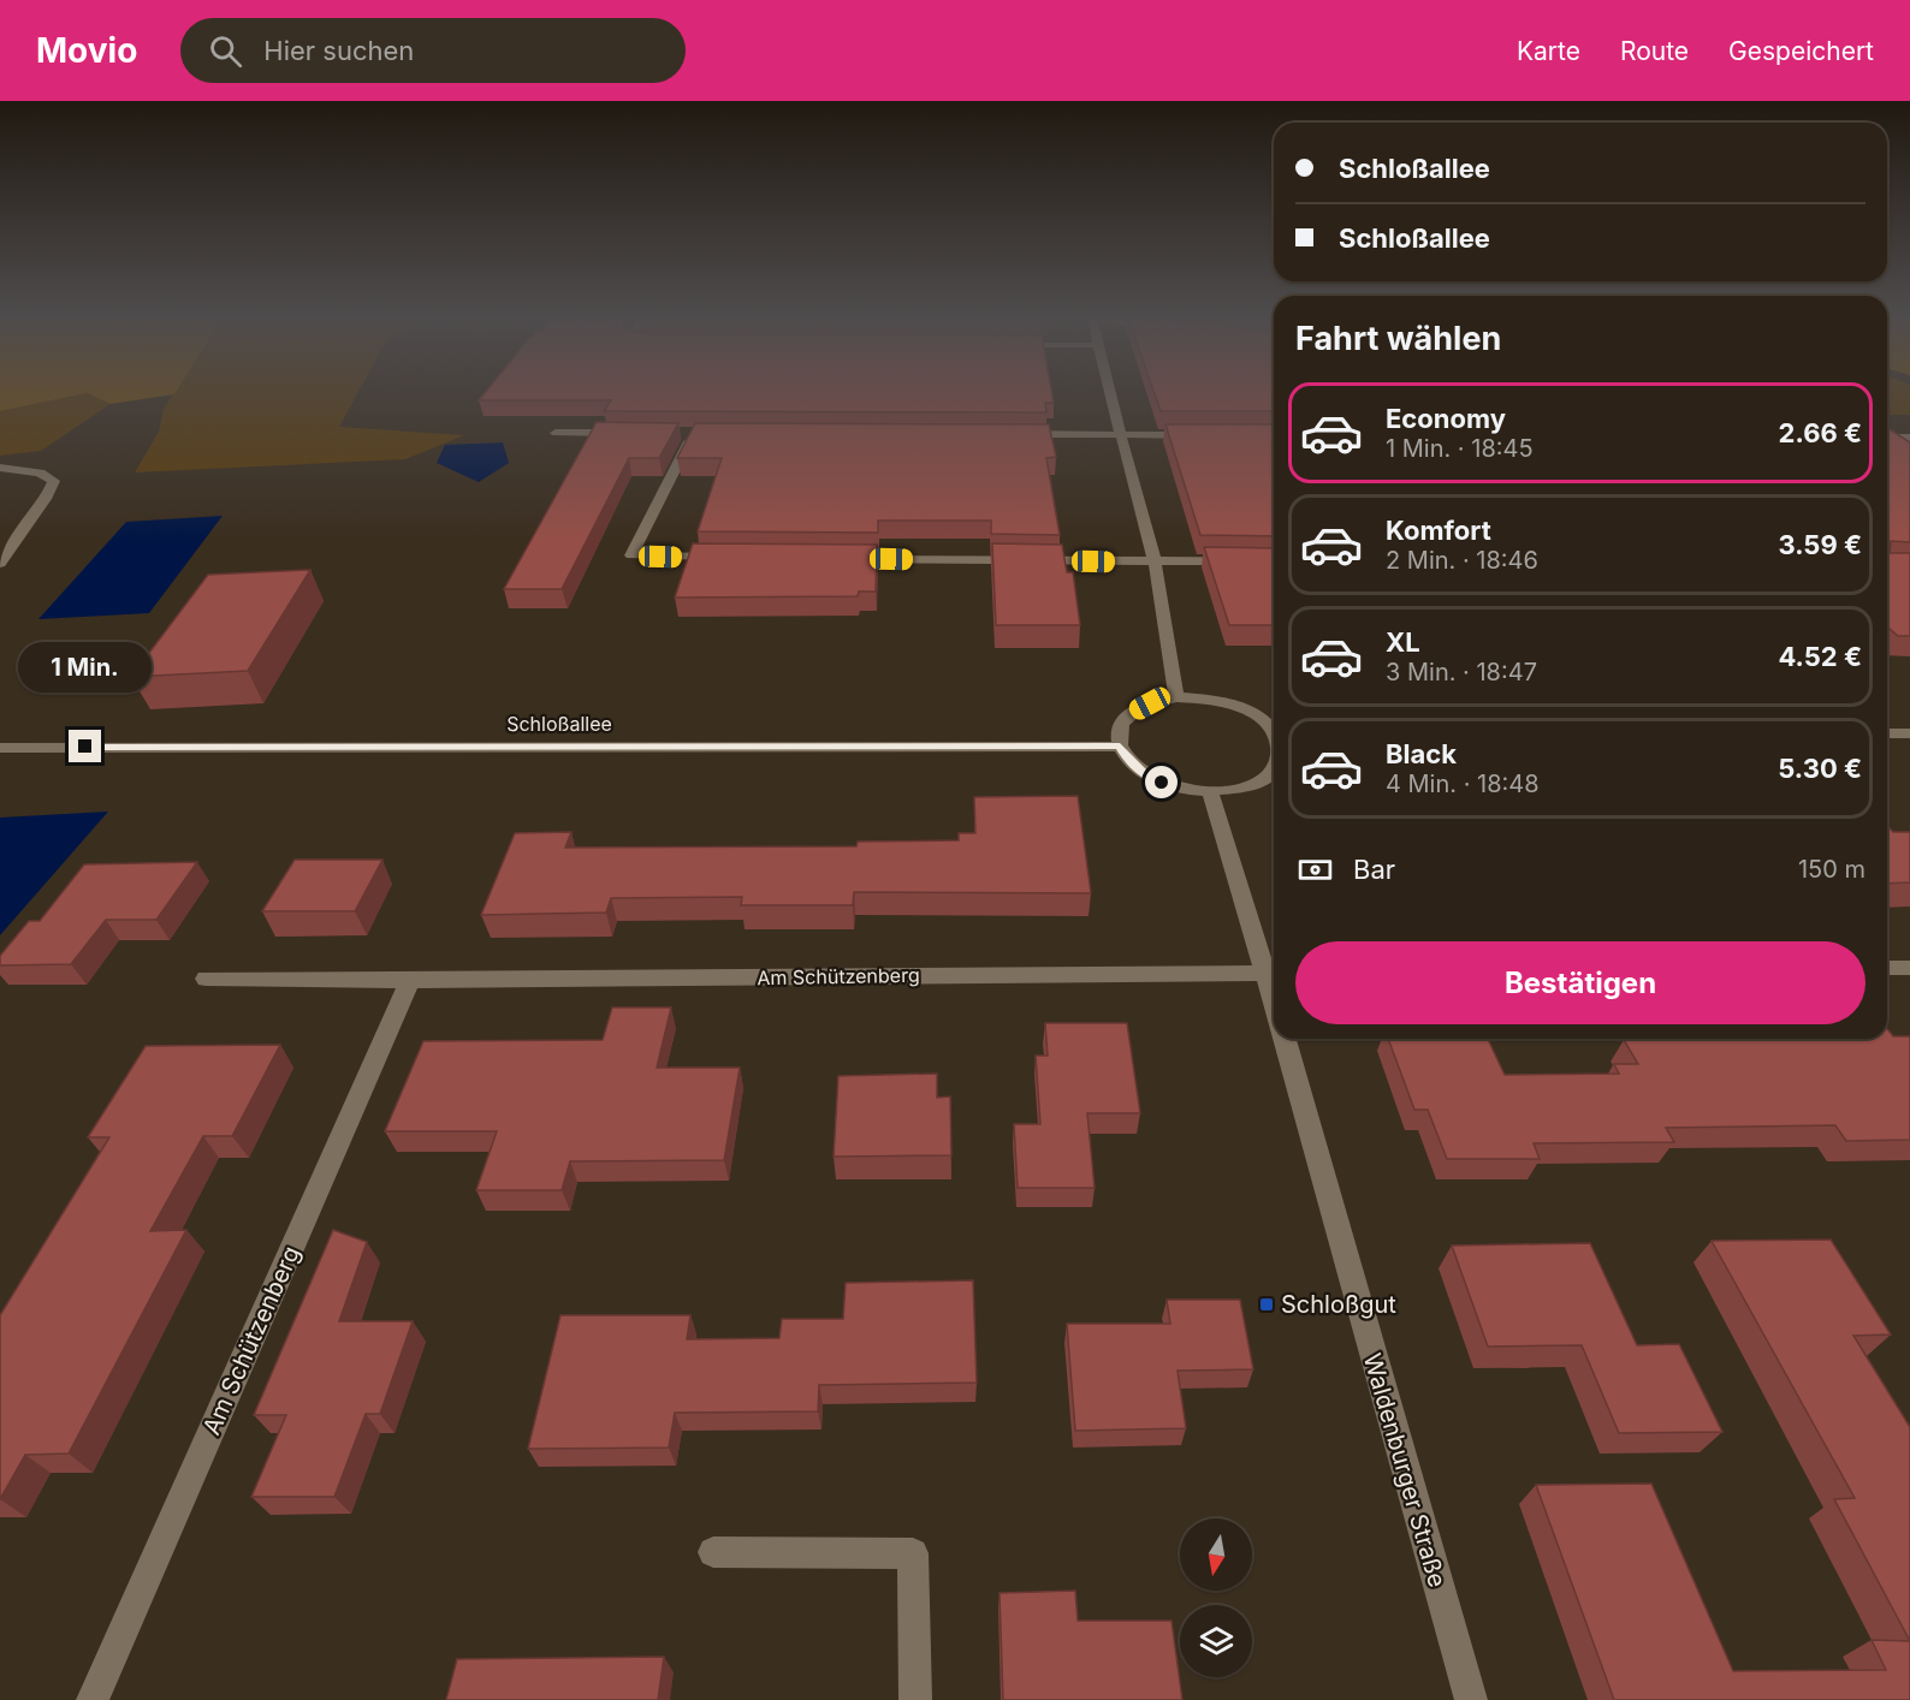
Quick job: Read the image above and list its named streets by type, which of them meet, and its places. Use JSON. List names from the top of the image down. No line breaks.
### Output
{"streets":{"street":["Schloßallee","Am Schützenberg","Waldenburger Straße"]},"places":{"transit":["Schloßgut"]},"north":"bottom","page":{"header":"Movio","search":"Hier suchen","nav":["Karte","Route","Gespeichert"],"banner":["Schloßallee","Schloßallee"],"heading":"Fahrt wählen","list":[{"name":"Economy","note":"1 Min. · 18:45","value":"2.66 €"},{"name":"Komfort","note":"2 Min. · 18:46","value":"3.59 €"},{"name":"XL","note":"3 Min. · 18:47","value":"4.52 €"},{"name":"Black","note":"4 Min. · 18:48","value":"5.30 €"}],"bubble":"1 Min.","pay":["Bar","150 m"],"buttons":"Bestätigen"}}
